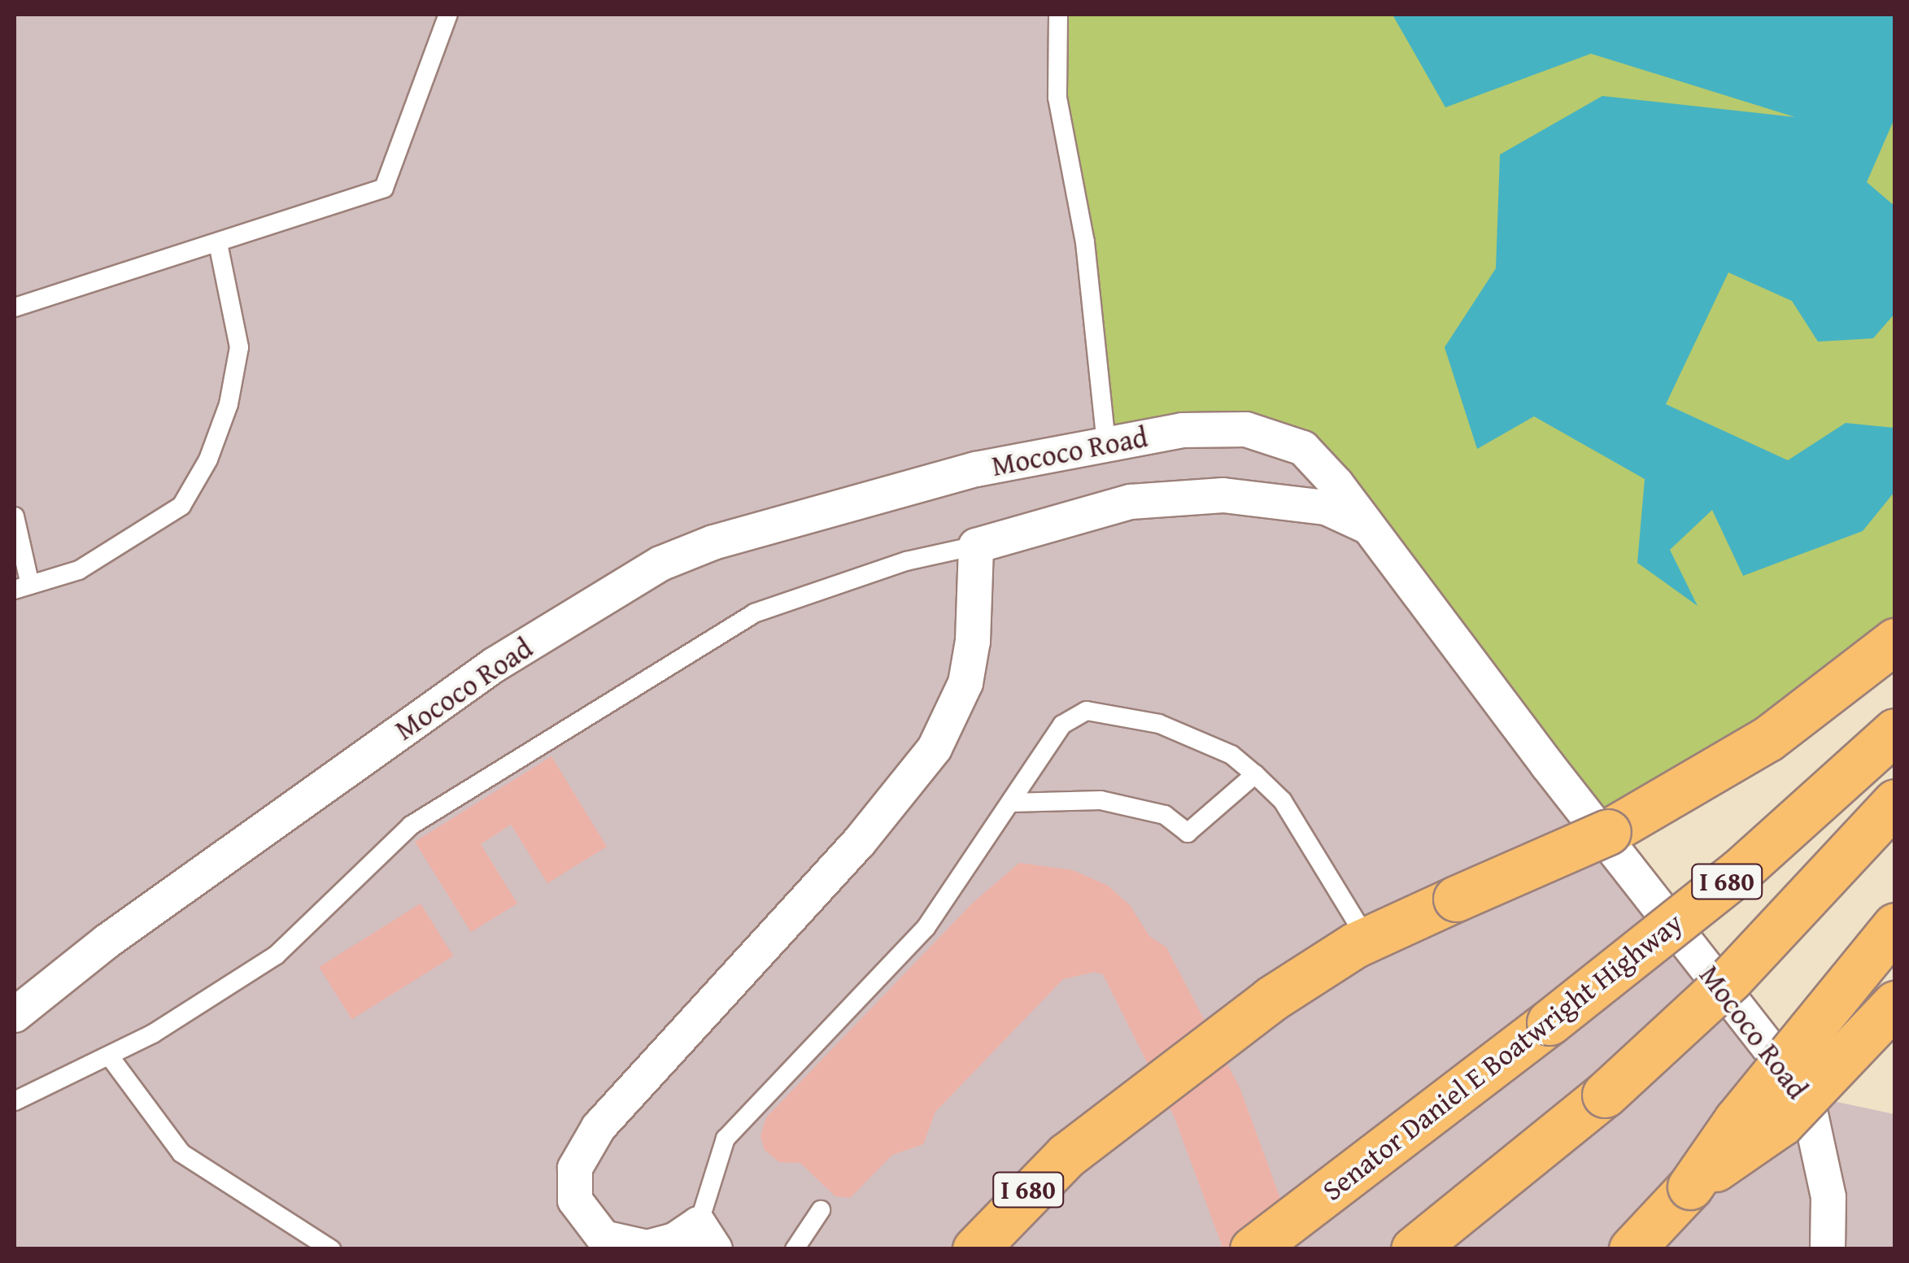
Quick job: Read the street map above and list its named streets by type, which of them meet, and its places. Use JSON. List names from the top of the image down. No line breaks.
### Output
{"streets":{"highway":["I 680","Senator Daniel E Boatwright Highway"],"street":["Mococo Road"]}}
